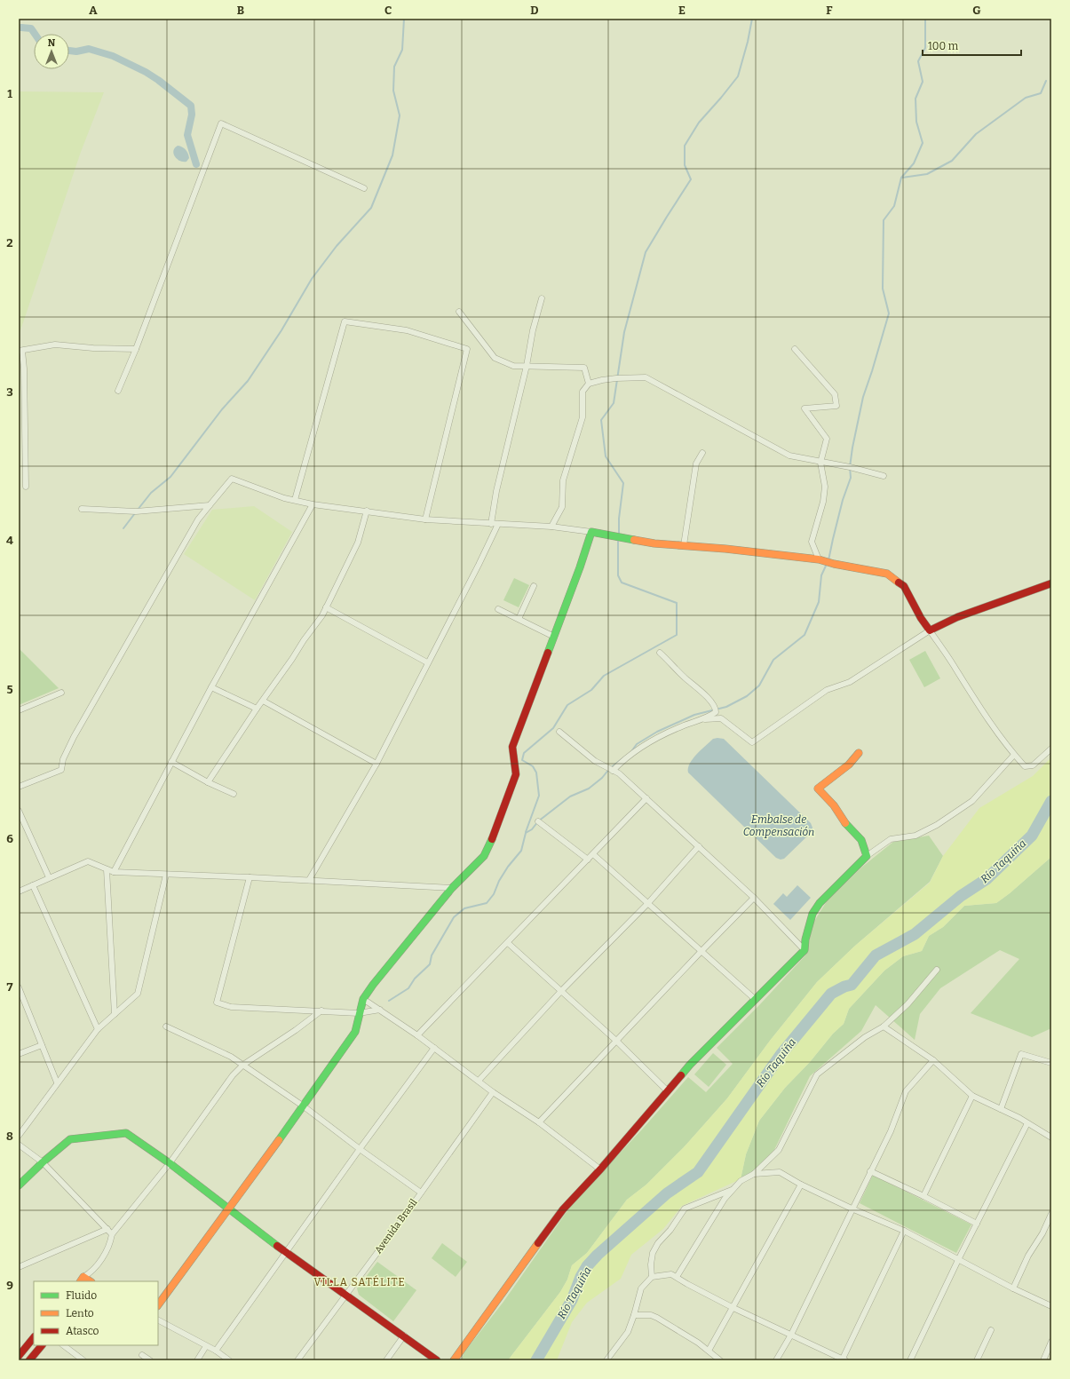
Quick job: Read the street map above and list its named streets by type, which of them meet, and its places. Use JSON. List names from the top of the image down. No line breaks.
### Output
{"streets":{"street":["Avenida Brasil"]},"districts":["VILLA SATÉLITE"],"water":["Embalse de Compensación","Río Taquiña"],"legend":["Fluido","Lento","Atasco"],"scale_bar":"100 m","north":"top","grid":{"columns":["A","B","C","D","E","F","G"],"rows":["1","2","3","4","5","6","7","8","9"]}}
